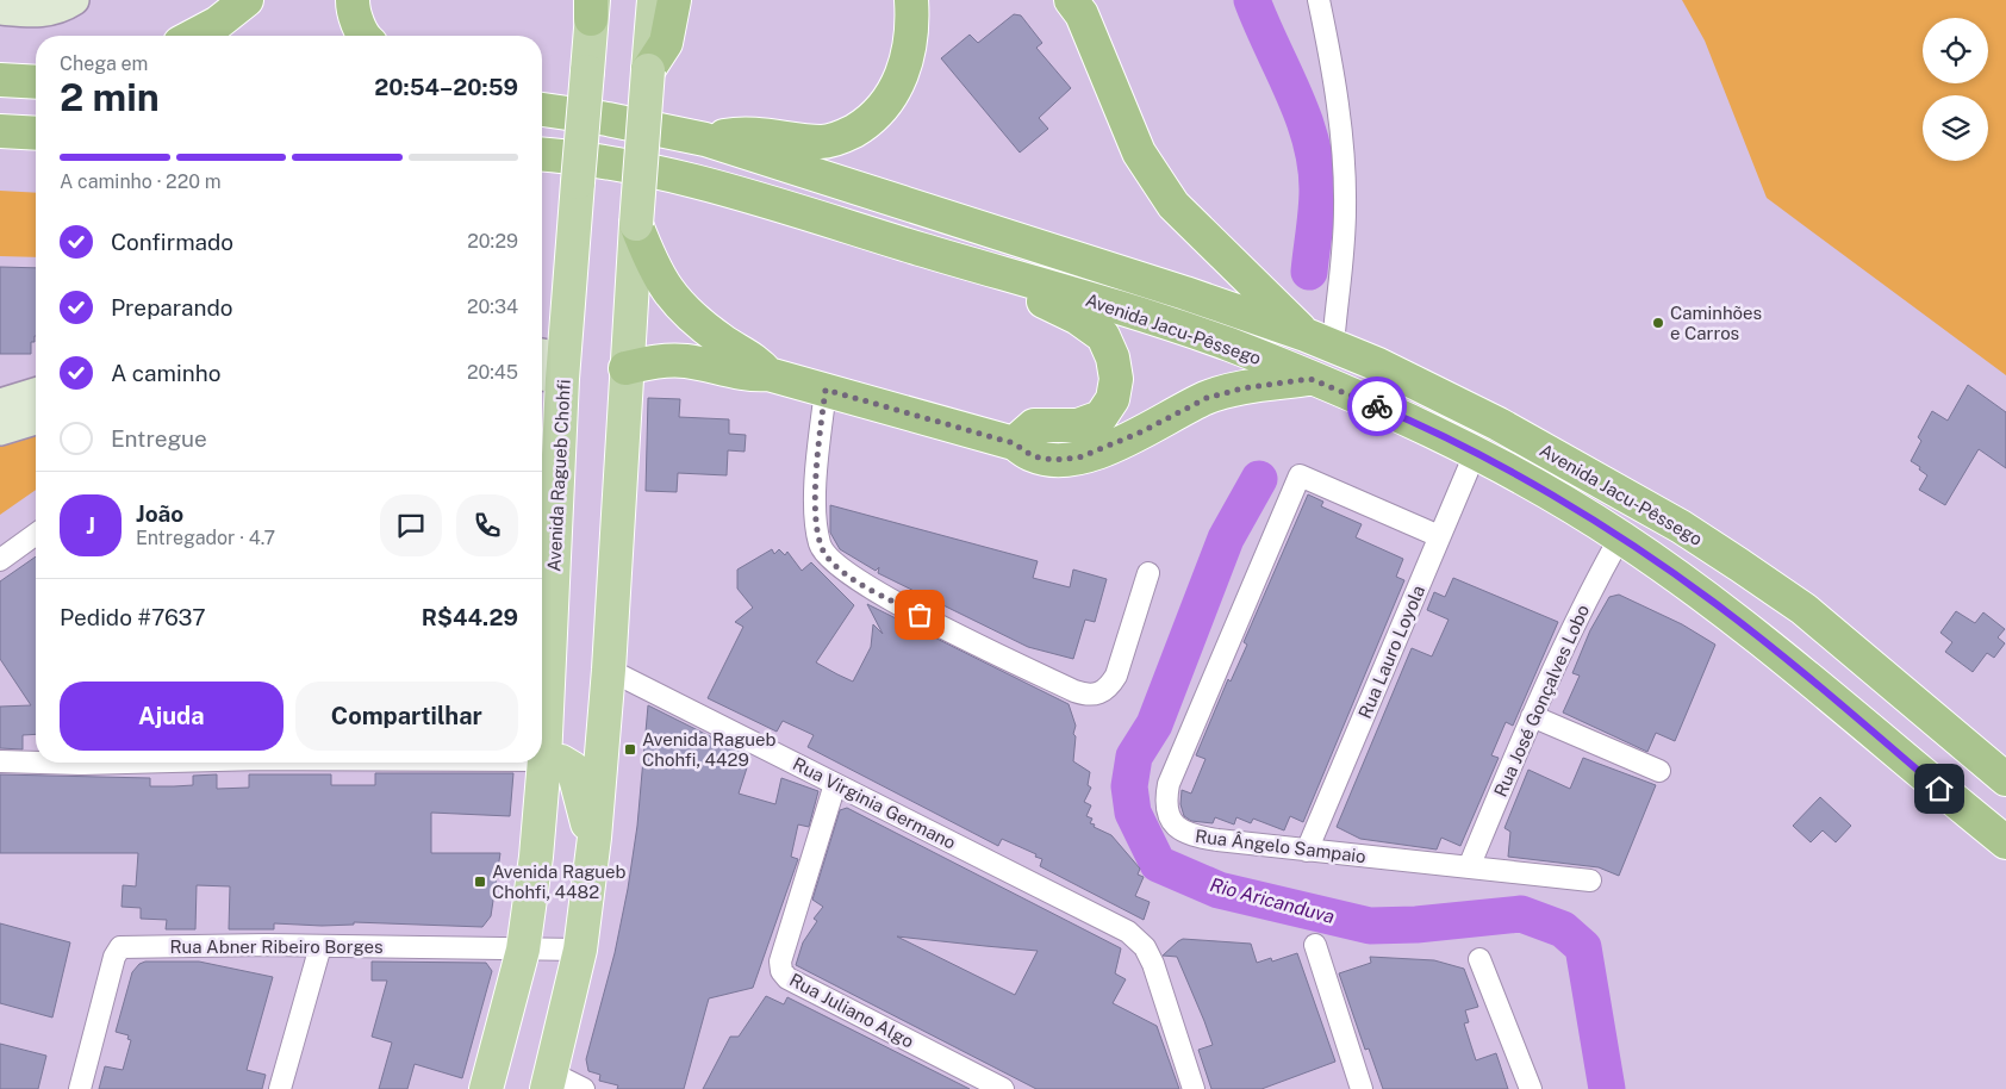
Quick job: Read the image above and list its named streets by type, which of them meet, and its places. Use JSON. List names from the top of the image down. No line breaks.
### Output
{"streets":{"highway":["Avenida Jacu-Pêssego"],"main road":["Avenida Ragueb Chohfi"],"street":["Rua Lauro Loyola","Rua José Gonçalves Lobo","Rua Virginia Germano","Rua Ângelo Sampaio","Rua Abner Ribeiro Borges","Rua Juliano Algo"]},"crossings":[["Avenida Jacu-Pêssego","Rua Lauro Loyola"],["Avenida Jacu-Pêssego","Rua José Gonçalves Lobo"],["Avenida Ragueb Chohfi","Rua Abner Ribeiro Borges"],["Rua Lauro Loyola","Rua Ângelo Sampaio"],["Rua José Gonçalves Lobo","Rua Ângelo Sampaio"],["Rua Virginia Germano","Rua Juliano Algo"]],"water":["Rio Aricanduva"],"places":{"other":["Caminhões e Carros"],"transit":["Avenida Ragueb Chohfi, 4429","Avenida Ragueb Chohfi, 4482"]},"page":{"heading":["2 min","Chega em","20:54–20:59"],"panel":["João","Entregador · 4.7","Pedido #7637","R$44.29"],"bar":"A caminho · 220 m","list":[["Confirmado","20:29"],["Preparando","20:34"],["A caminho","20:45"],"Entregue"],"round":"J","buttons":["Ajuda","Compartilhar"]}}
